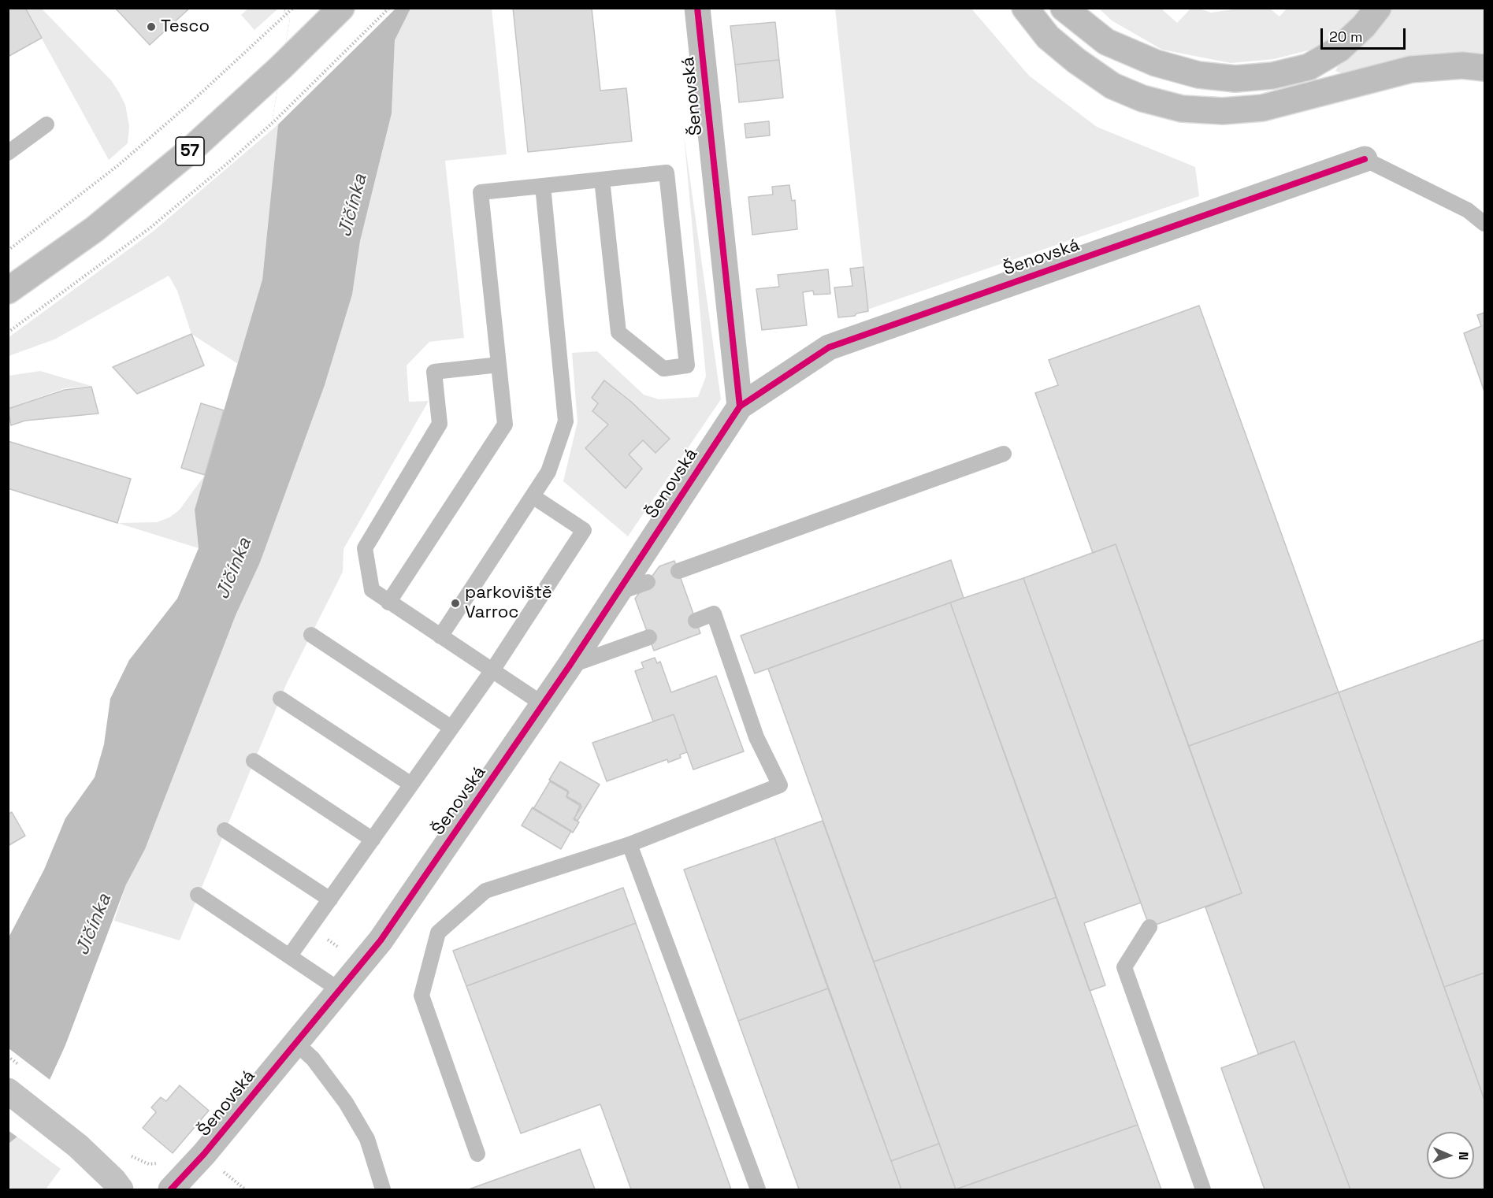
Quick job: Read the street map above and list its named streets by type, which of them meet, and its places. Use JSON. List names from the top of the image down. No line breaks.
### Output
{"streets":{"main road":["57"],"street":["Šenovská"]},"water":["Jičínka"],"places":["Tesco","parkoviště Varroc"],"scale_bar":"20 m","north":"right"}
